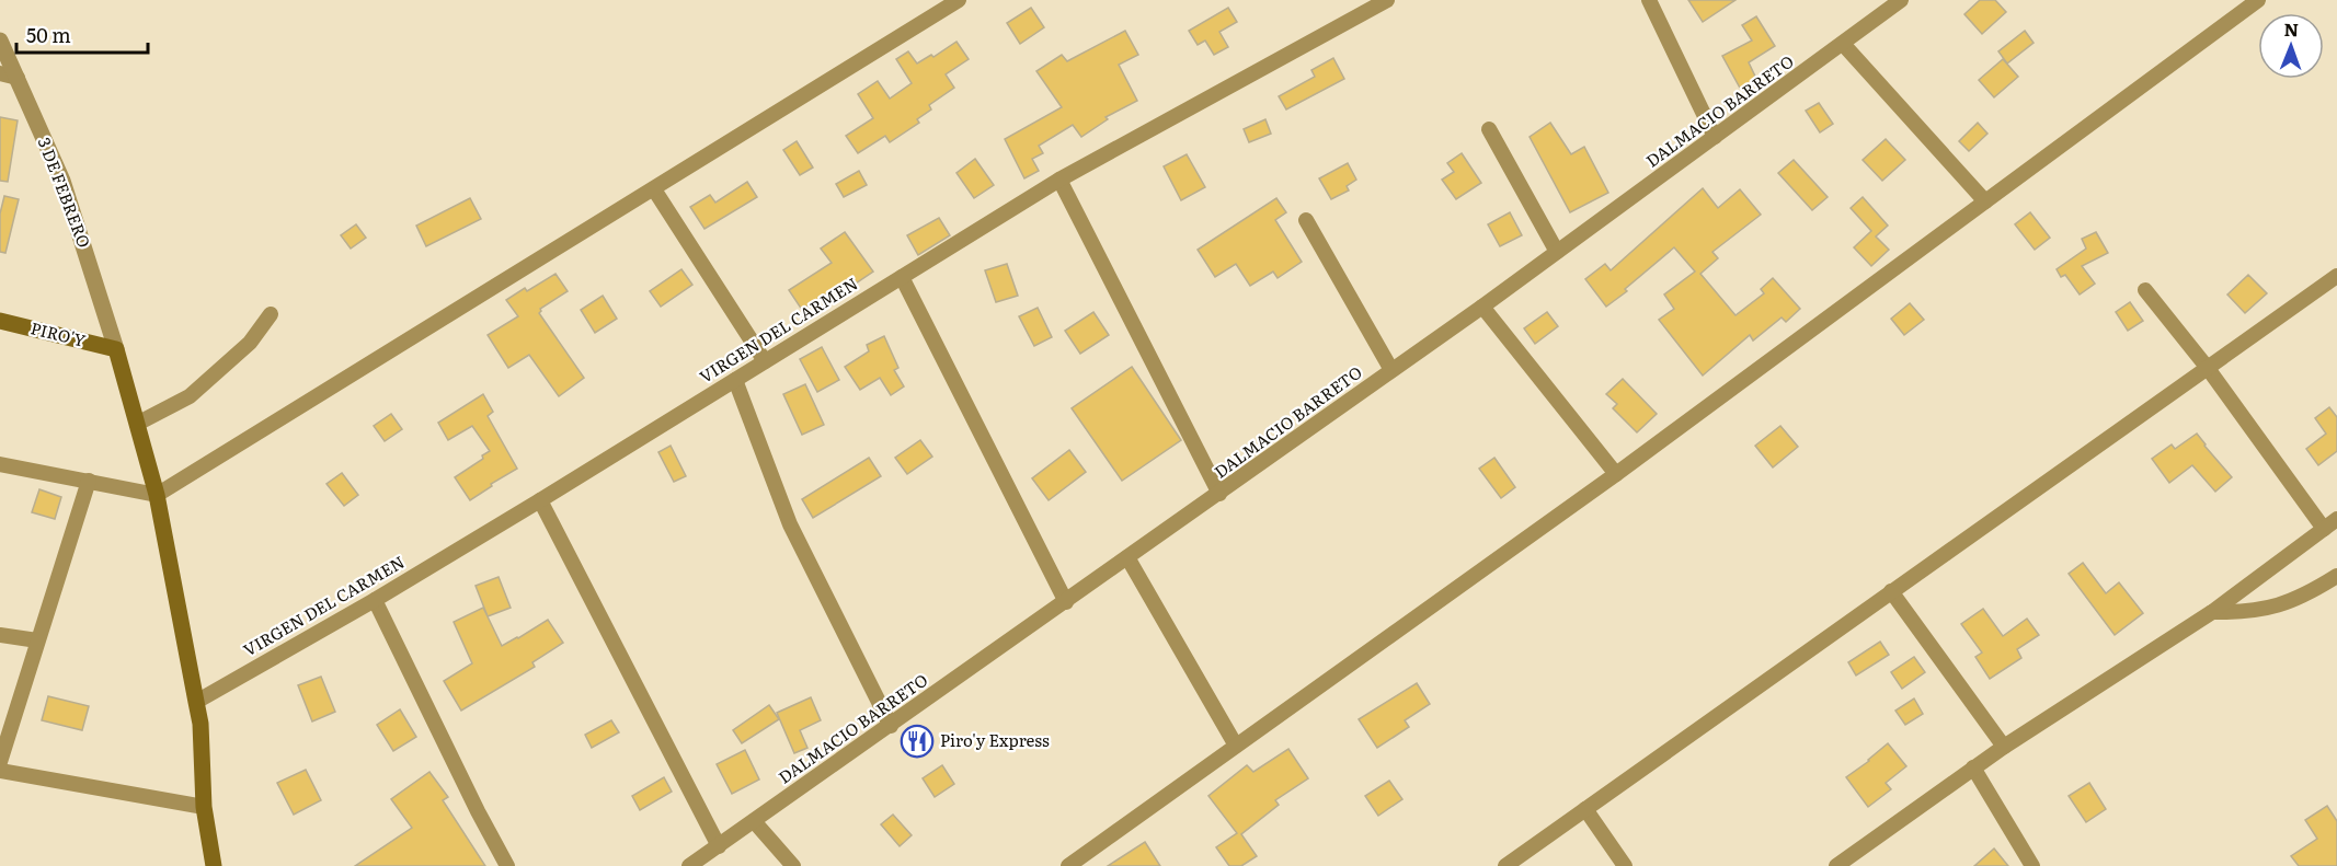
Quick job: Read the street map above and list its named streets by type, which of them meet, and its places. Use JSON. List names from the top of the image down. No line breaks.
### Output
{"streets":{"main road":["PIRO'Y"],"street":["DALMACIO BARRETO","3 DE FEBRERO","VIRGEN DEL CARMEN"]},"crossings":[["3 DE FEBRERO","PIRO'Y"]],"places":{"restaurant":["Piro'y Express"]},"scale_bar":"50 m","north":"top"}
